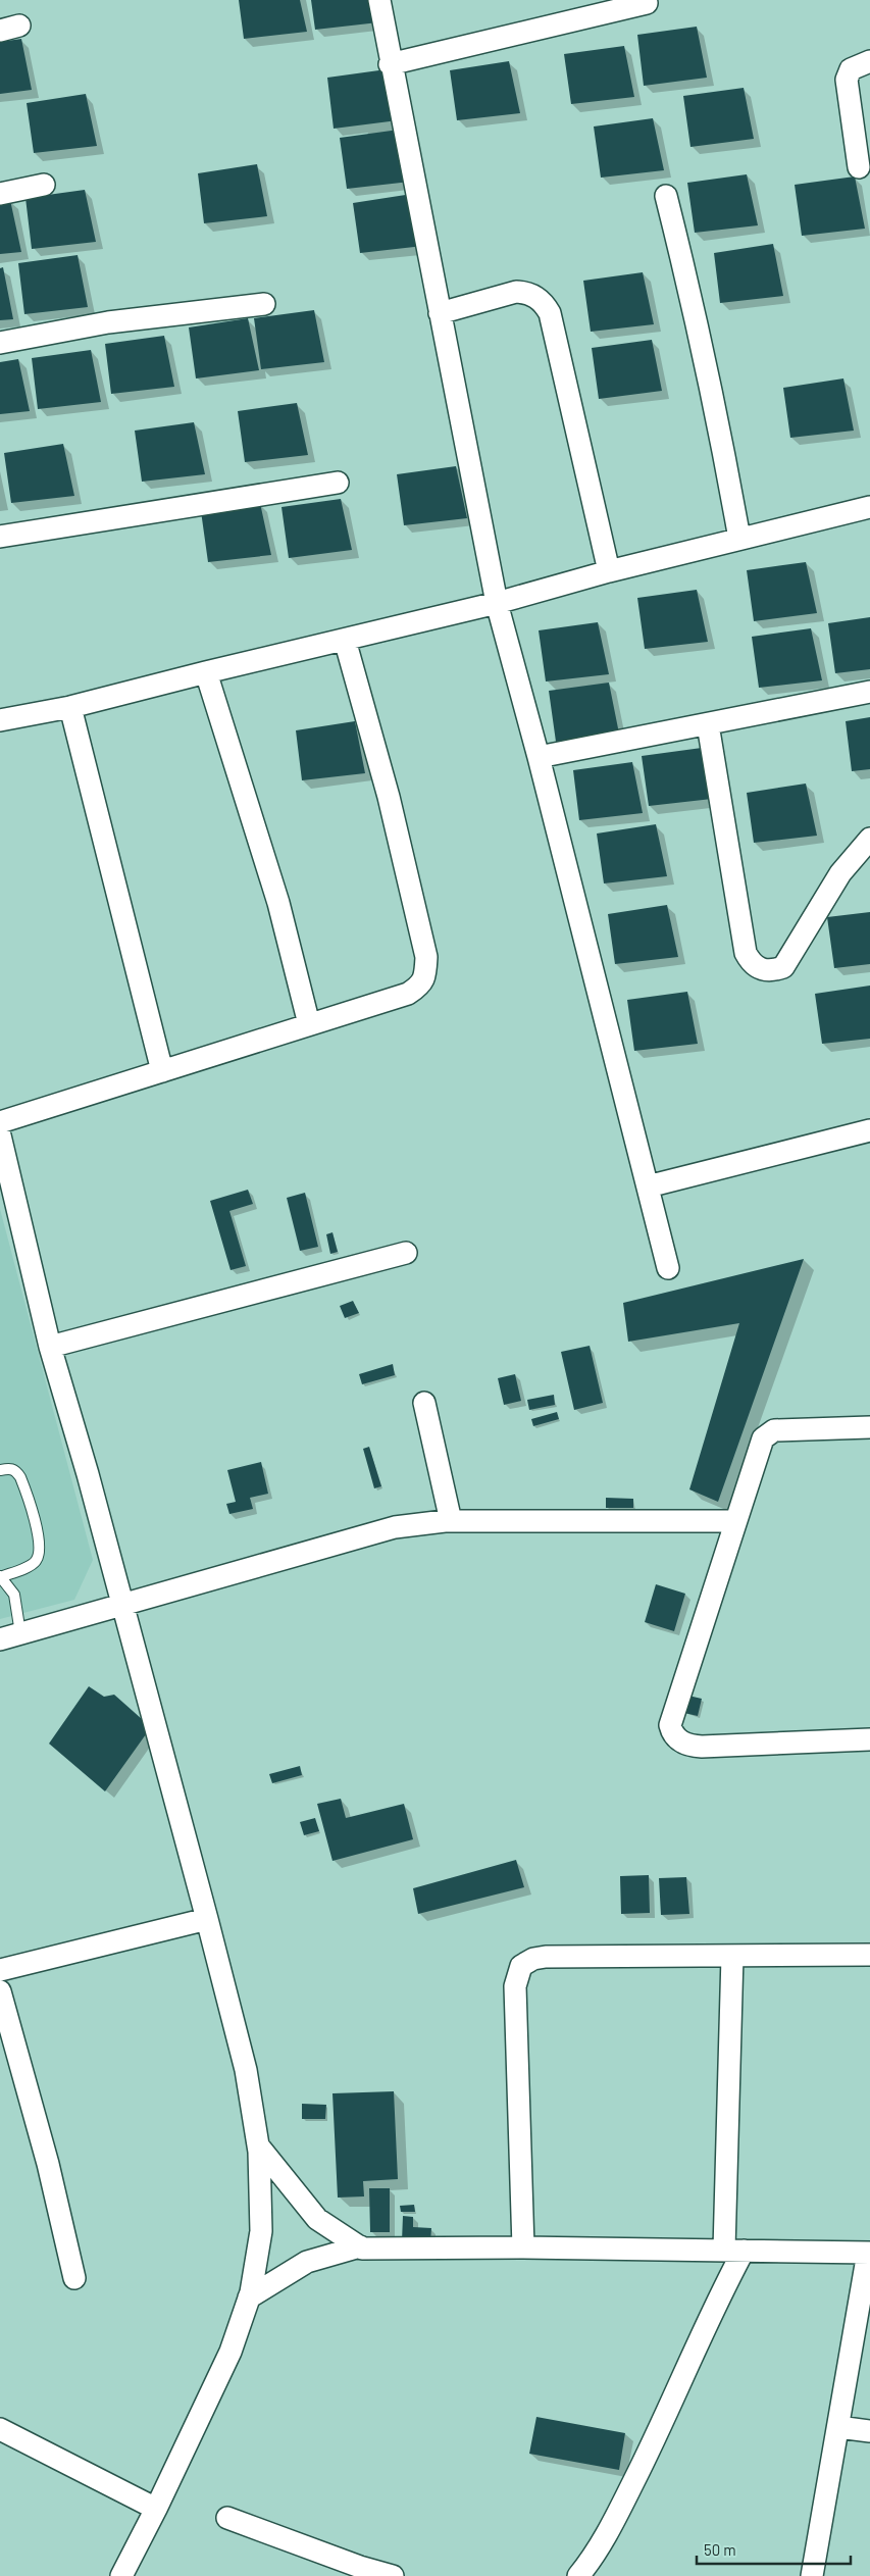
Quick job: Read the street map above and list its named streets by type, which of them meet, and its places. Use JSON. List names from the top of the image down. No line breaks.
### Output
{"scale_bar":"50 m"}
